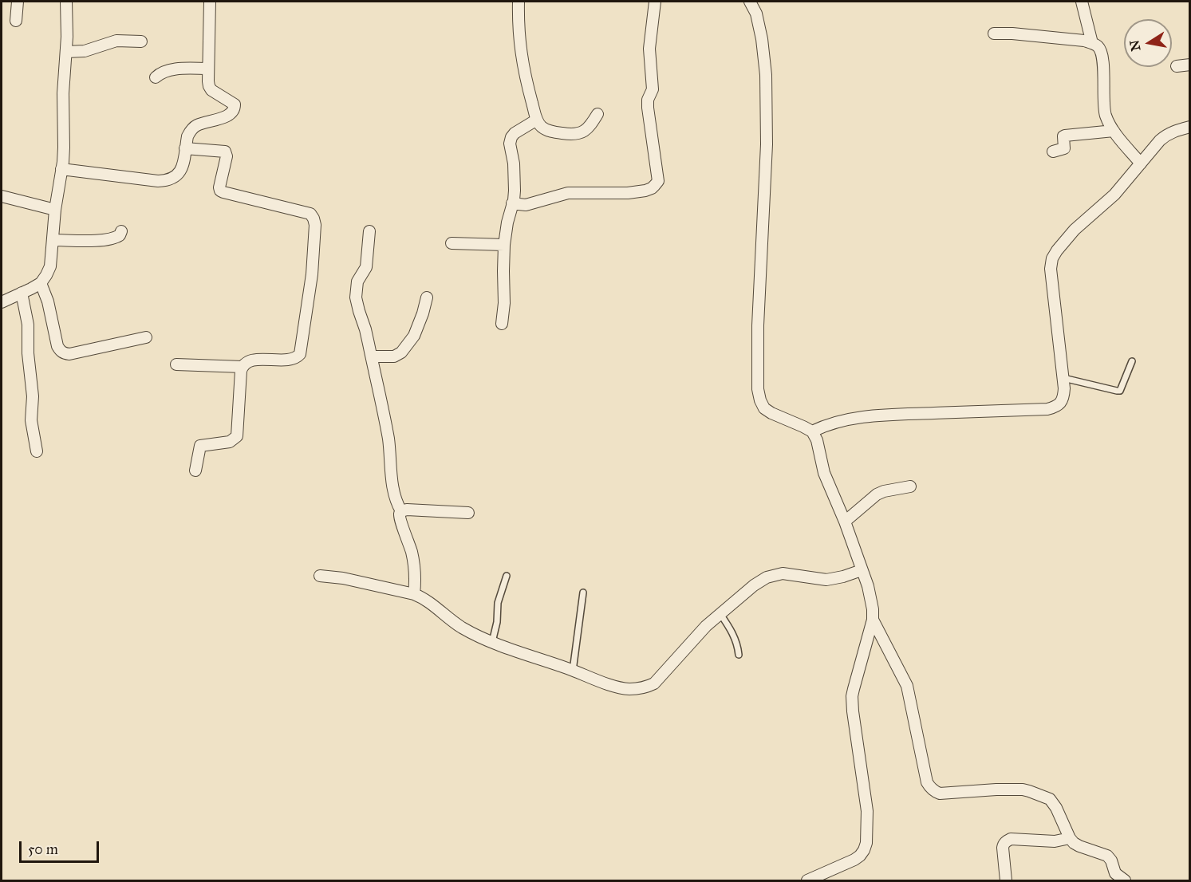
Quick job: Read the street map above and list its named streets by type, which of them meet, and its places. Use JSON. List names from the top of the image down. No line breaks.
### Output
{"scale_bar":"50 m","north":"left"}
